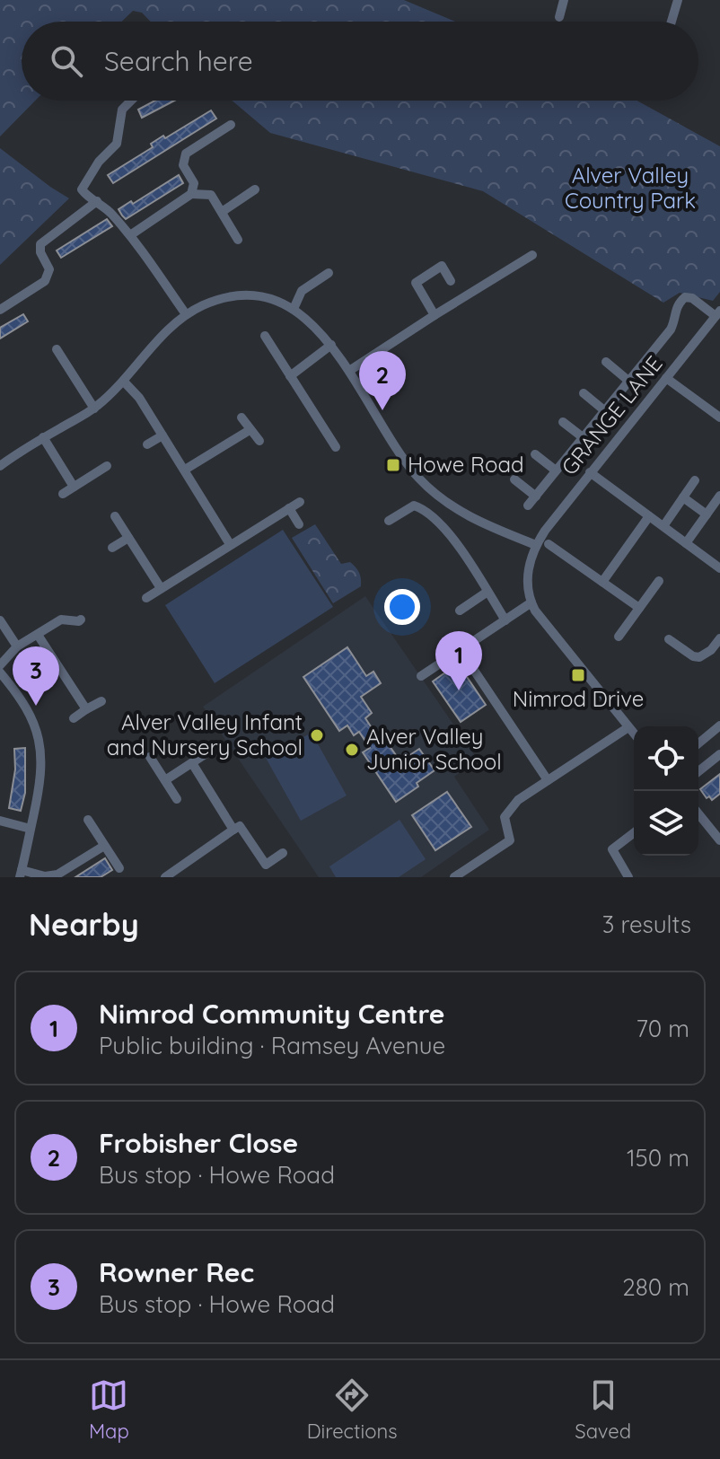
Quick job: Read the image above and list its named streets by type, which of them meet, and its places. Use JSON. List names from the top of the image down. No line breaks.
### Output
{"streets":{"street":["GRANGE LANE"]},"parks":["Alver Valley Country Park"],"places":{"transit":["Howe Road","Nimrod Drive"],"other":["Alver Valley Infant and Nursery School","Alver Valley Junior School"]},"page":{"search":"Search here","pins":["2","1","3"],"heading":["Nearby","3 results"],"list":[{"mark":"1","name":"Nimrod Community Centre","note":"Public building · Ramsey Avenue","value":"70 m"},{"mark":"2","name":"Frobisher Close","note":"Bus stop · Howe Road","value":"150 m"},{"mark":"3","name":"Rowner Rec","note":"Bus stop · Howe Road","value":"280 m"}],"nav":["Map","Directions","Saved"]}}
